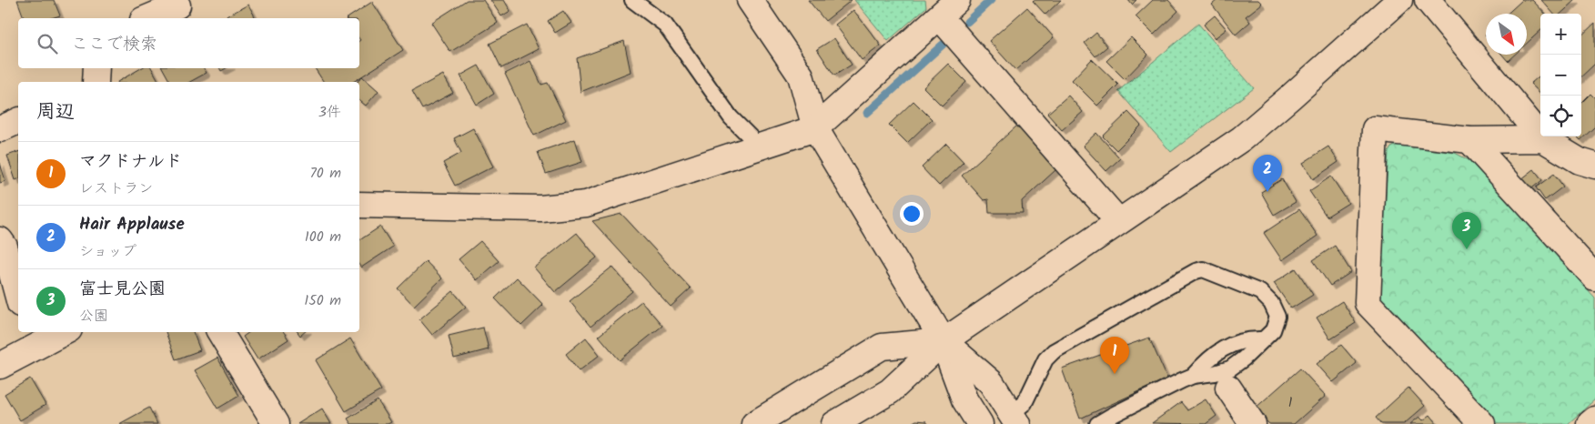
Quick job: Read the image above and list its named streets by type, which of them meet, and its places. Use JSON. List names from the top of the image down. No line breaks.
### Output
{"house_numbers":["1"],"north":"bottom right","page":{"map_buttons":["+","−"],"search":"ここで検索","heading":["周辺","3件"],"list":[{"mark":"1","name":"マクドナルド","note":"レストラン","value":"70 m"},{"mark":"2","name":"Hair Applause","note":"ショップ","value":"100 m"},{"mark":"3","name":"富士見公園","note":"公園","value":"150 m"}],"pins":["2","3","1"]}}
